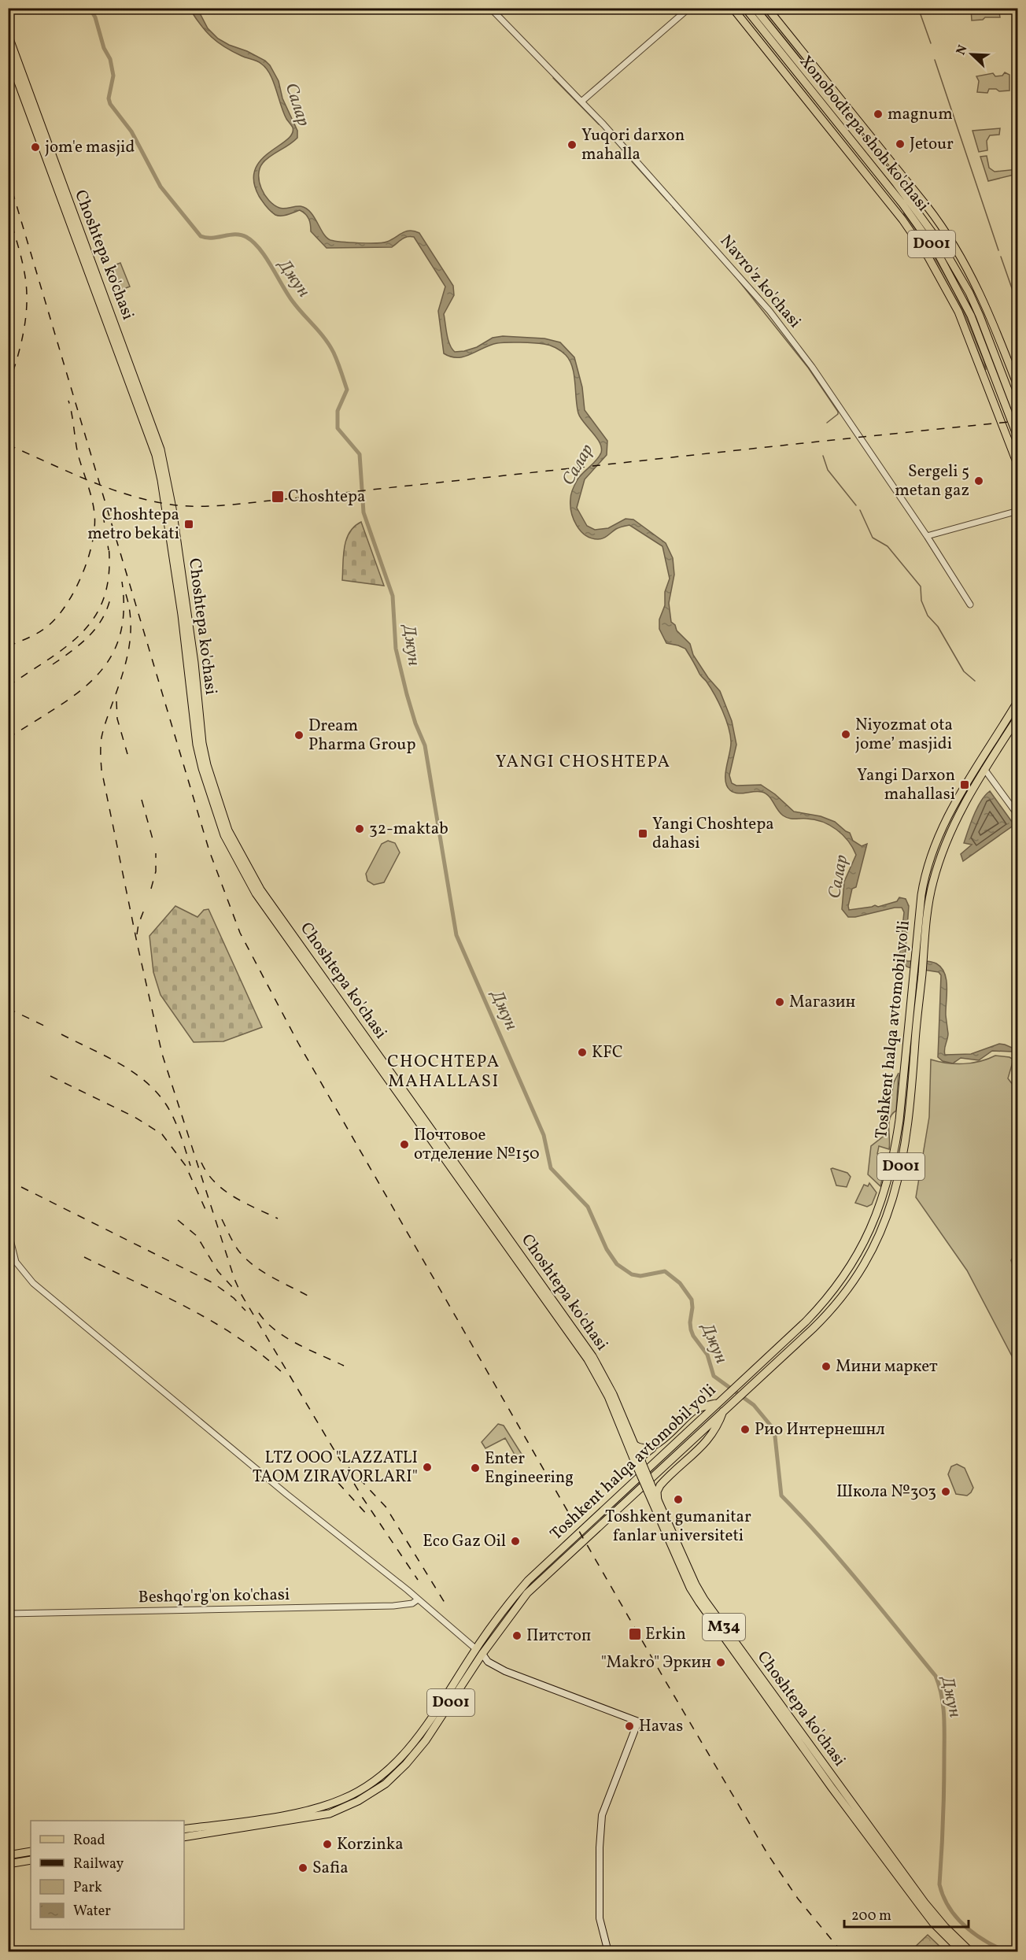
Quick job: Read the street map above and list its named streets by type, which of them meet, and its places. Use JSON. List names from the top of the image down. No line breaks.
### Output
{"streets":{"main road":["Xonobodtepa shoh ko'chasi","D001","Choshtepa ko'chasi","Toshkent halqa avtomobil yo'li","M34"],"street":["Navro'z ko'chasi","Beshqo'rg'on ko'chasi"]},"districts":["YANGI CHOSHTEPA","CHOCHTEPA MAHALLASI"],"water":["Салар","Джун"],"places":{"other":["magnum","Jetour","Yuqori darxon mahalla","jom'e masjid","Sergeli 5 metan gaz","Niyozmat ota jome’ masjidi","Dream Pharma Group","32-maktab","Магазин","KFC","Почтовое отделение №150","Мини маркет","Рио Интернешнл","LTZ OOO \"LAZZATLI TAOM ZIRAVORLARI\"","Enter Engineering","Школа №303","Toshkent gumanitar fanlar universiteti","Eco Gaz Oil","Питстоп","\"Makro\" Эркин","Havas","Korzinka","Safia"],"transit":["Choshtepa","Choshtepa metro bekati","Yangi Darxon mahallasi","Yangi Choshtepa dahasi","Erkin"]},"legend":["Road","Railway","Park","Water"],"scale_bar":"200 m","north":"top left"}
